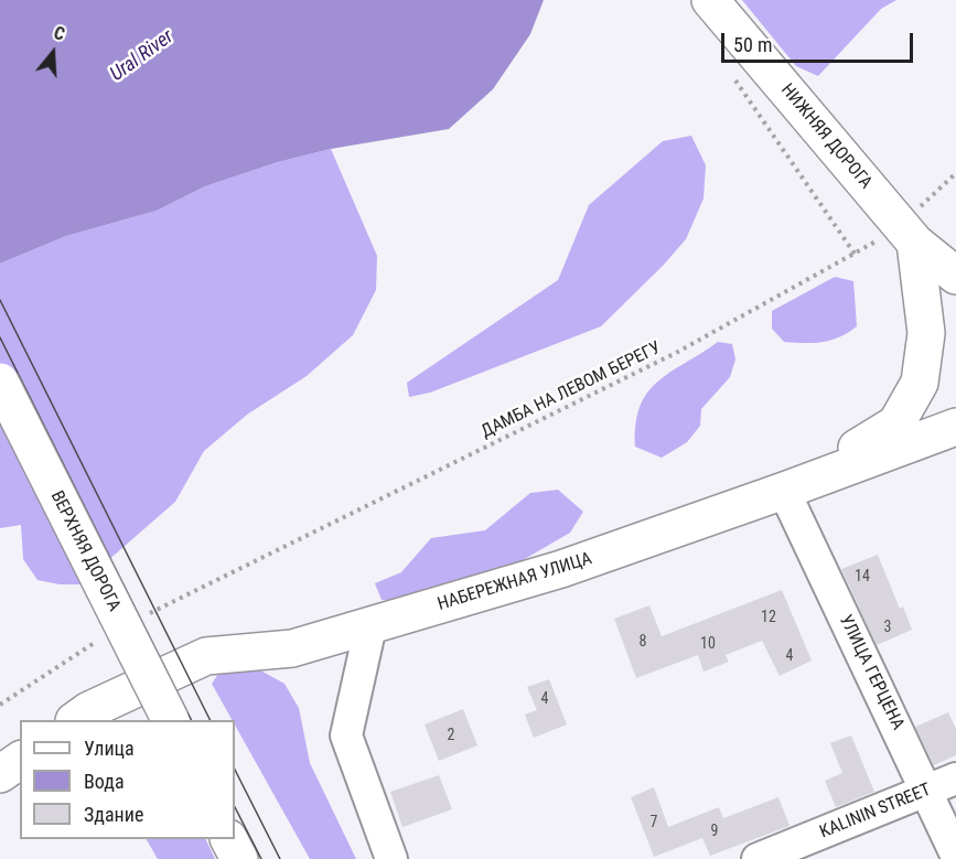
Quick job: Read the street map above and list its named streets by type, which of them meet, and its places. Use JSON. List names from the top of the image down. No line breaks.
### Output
{"streets":{"main road":["НИЖНЯЯ ДОРОГА","ВЕРХНЯЯ ДОРОГА","НАБЕРЕЖНАЯ УЛИЦА"],"street":["УЛИЦА ГЕРЦЕНА","KALININ STREET"],"path":["ДАМБА НА ЛЕВОМ БЕРЕГУ"]},"crossings":[["НИЖНЯЯ ДОРОГА","ДАМБА НА ЛЕВОМ БЕРЕГУ"],["НАБЕРЕЖНАЯ УЛИЦА","УЛИЦА ГЕРЦЕНА"],["УЛИЦА ГЕРЦЕНА","KALININ STREET"]],"water":["Ural River"],"house_numbers":["14","12","3","8","10","4","4","2","7","9"],"legend":["Улица","Вода","Здание"],"scale_bar":"50 m","north":"top"}
